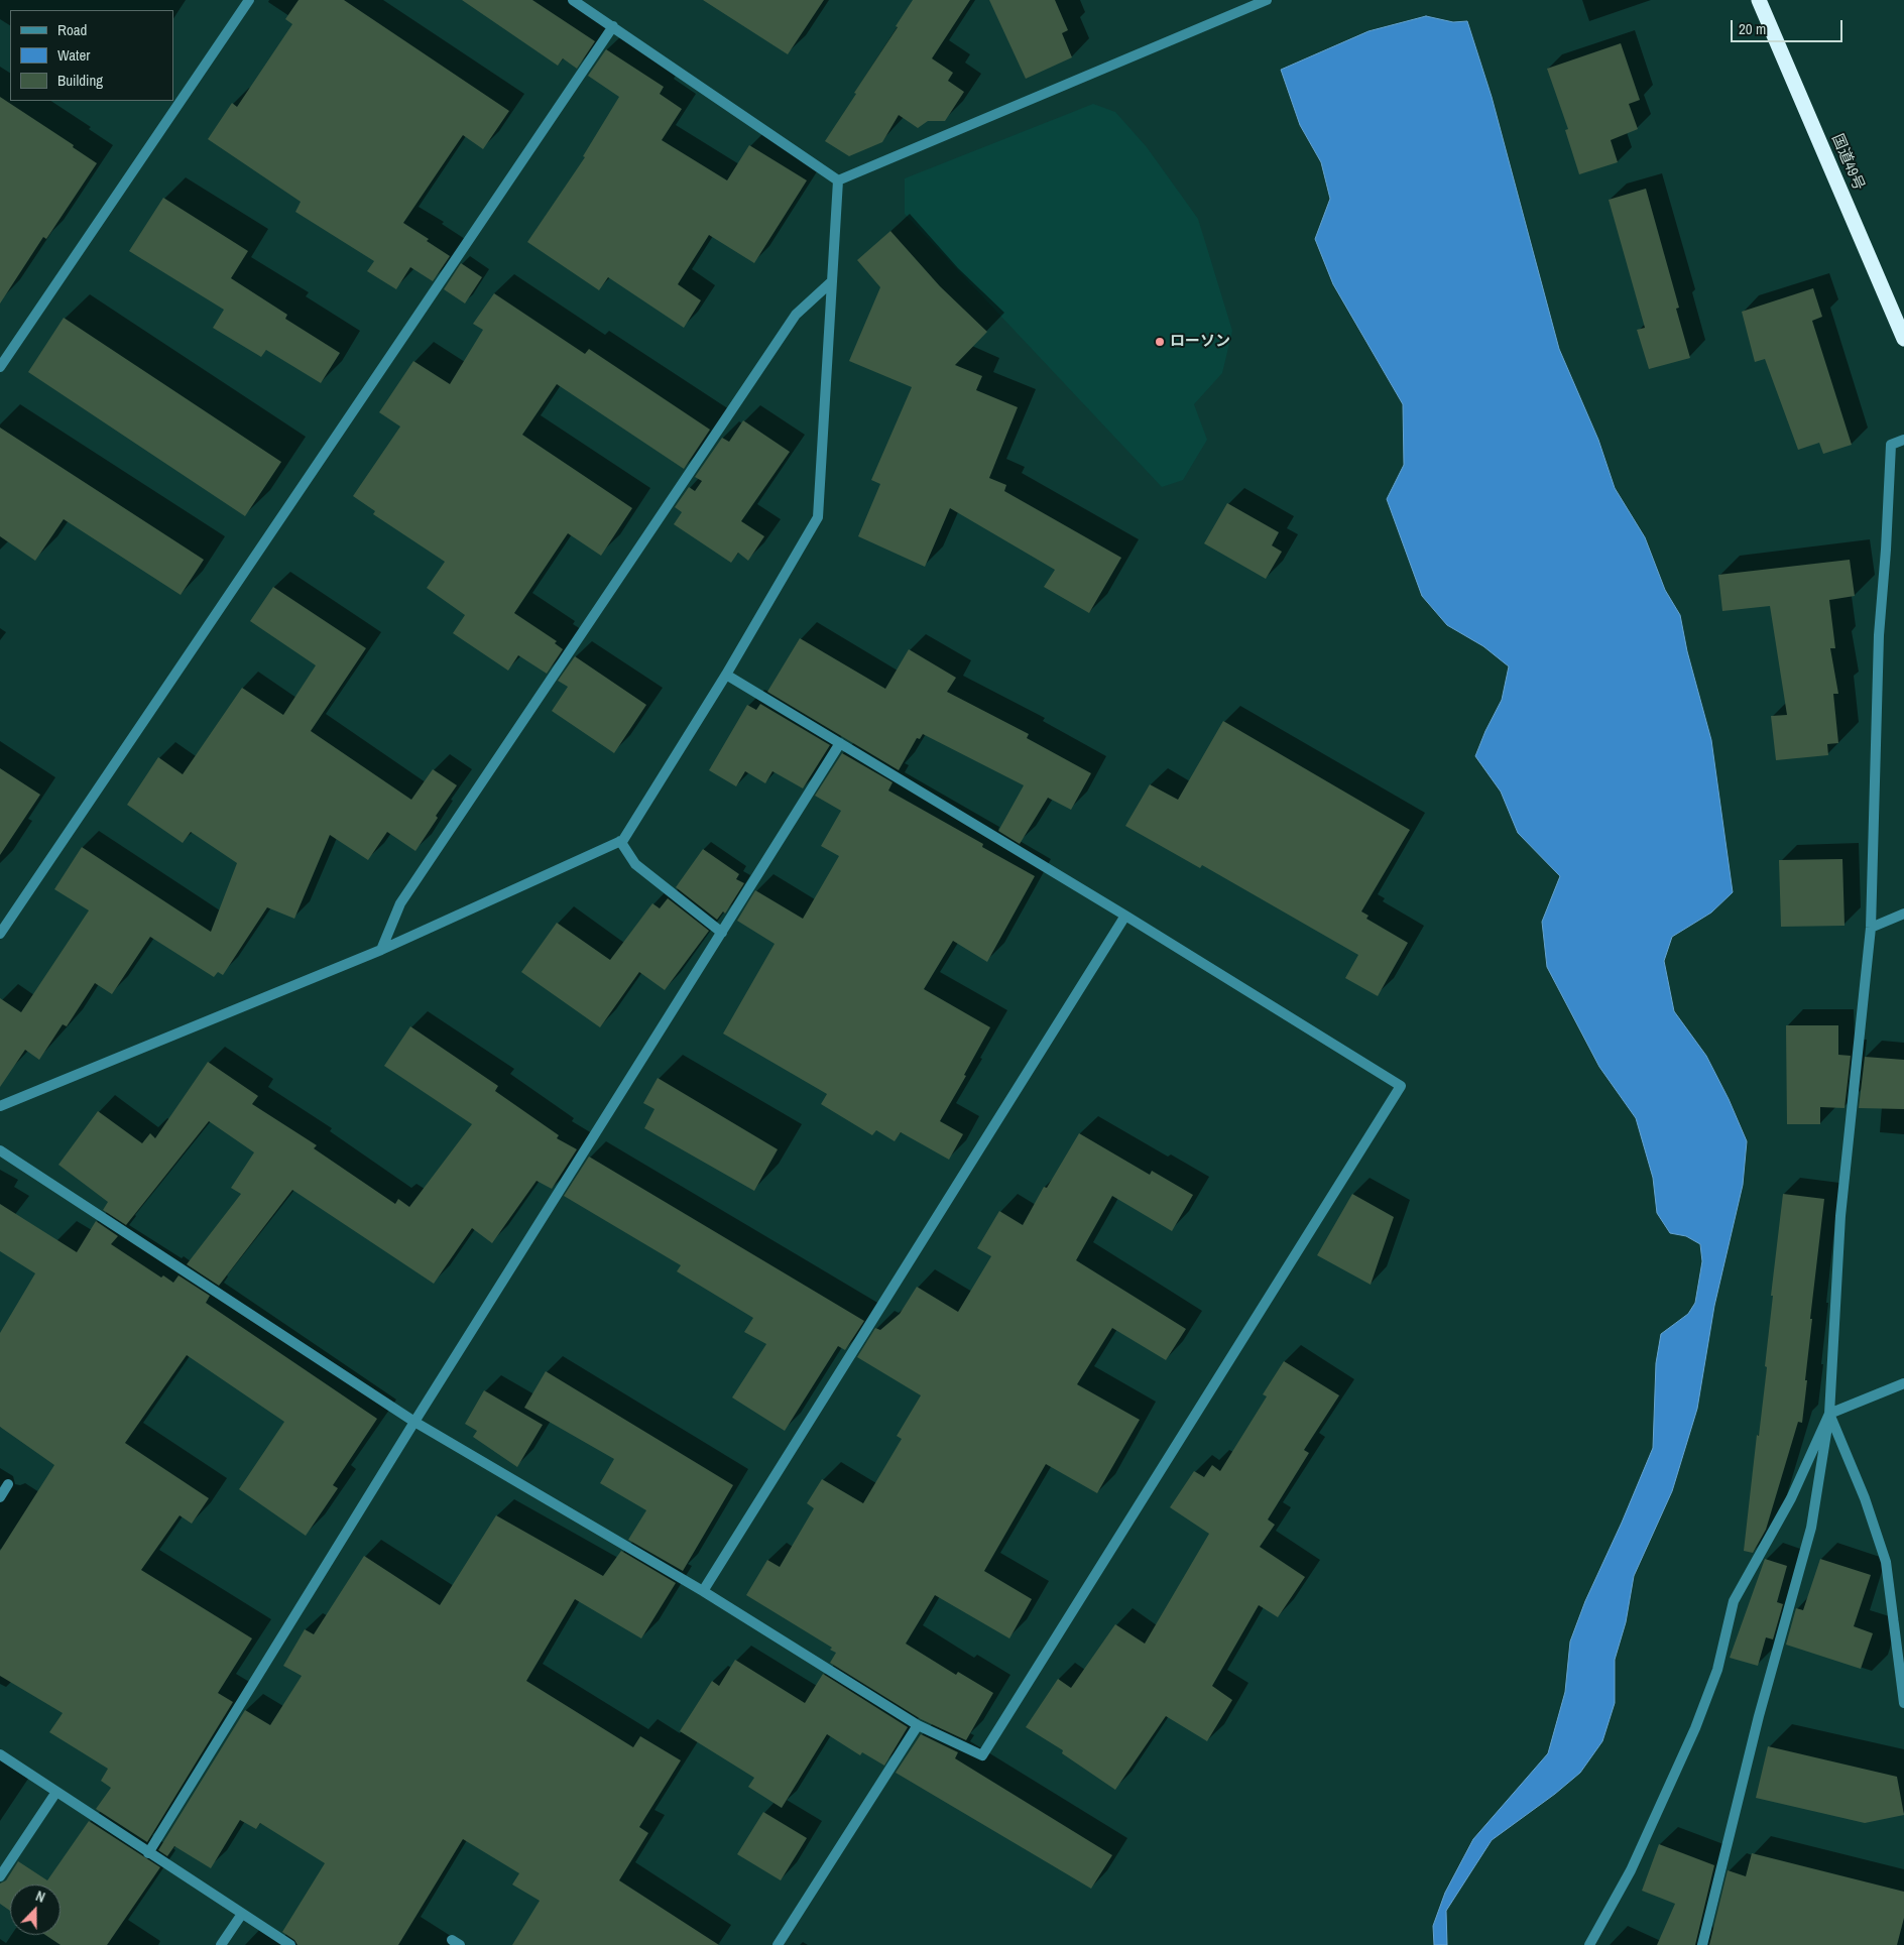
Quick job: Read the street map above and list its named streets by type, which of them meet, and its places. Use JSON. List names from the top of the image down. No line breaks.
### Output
{"streets":{"highway":["国道49号"]},"places":["ローソン"],"legend":["Road","Water","Building"],"scale_bar":"20 m","north":"top"}
